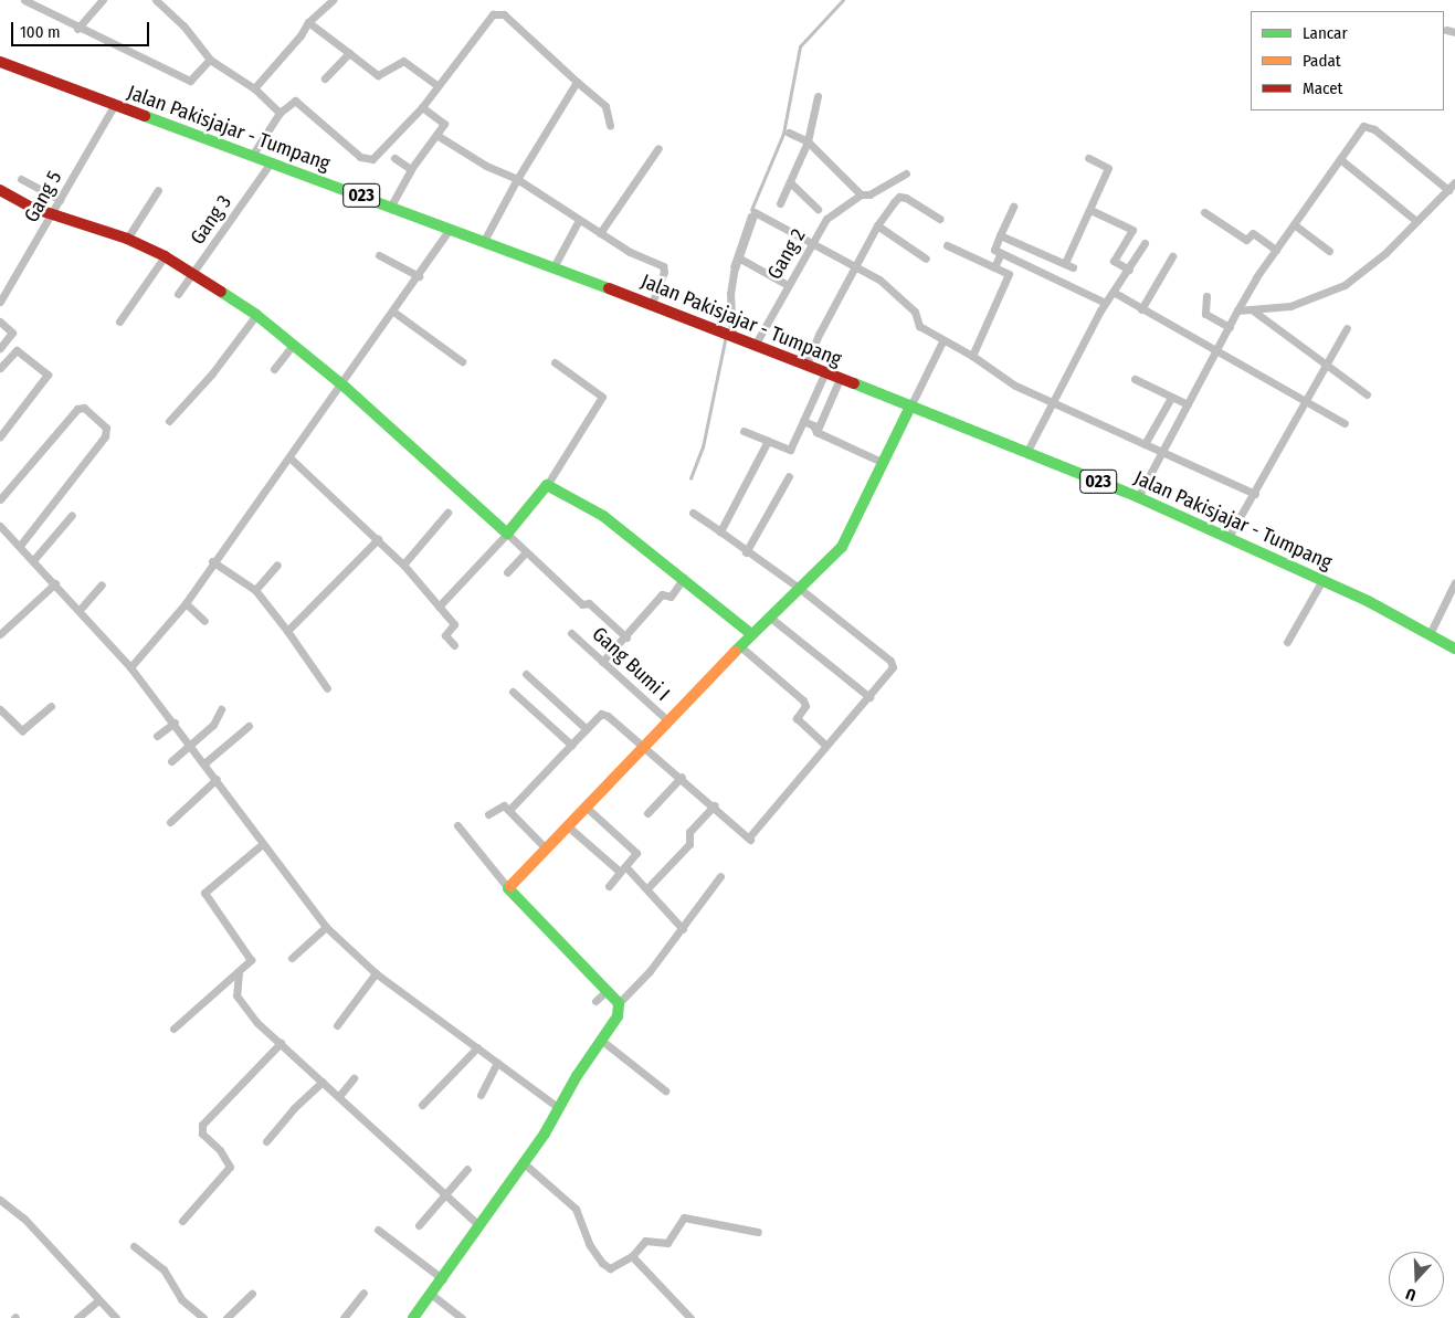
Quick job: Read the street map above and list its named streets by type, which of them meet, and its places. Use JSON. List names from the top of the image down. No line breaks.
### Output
{"streets":{"street":["Jalan Pakisjajar - Tumpang","023","Gang 5","Gang 3","Gang 2","Gang Bumi I"]},"crossings":[["Jalan Pakisjajar - Tumpang","Gang 5"],["Jalan Pakisjajar - Tumpang","Gang 3"],["Jalan Pakisjajar - Tumpang","Gang 2"]],"legend":["Lancar","Padat","Macet"],"scale_bar":"100 m","north":"bottom"}
